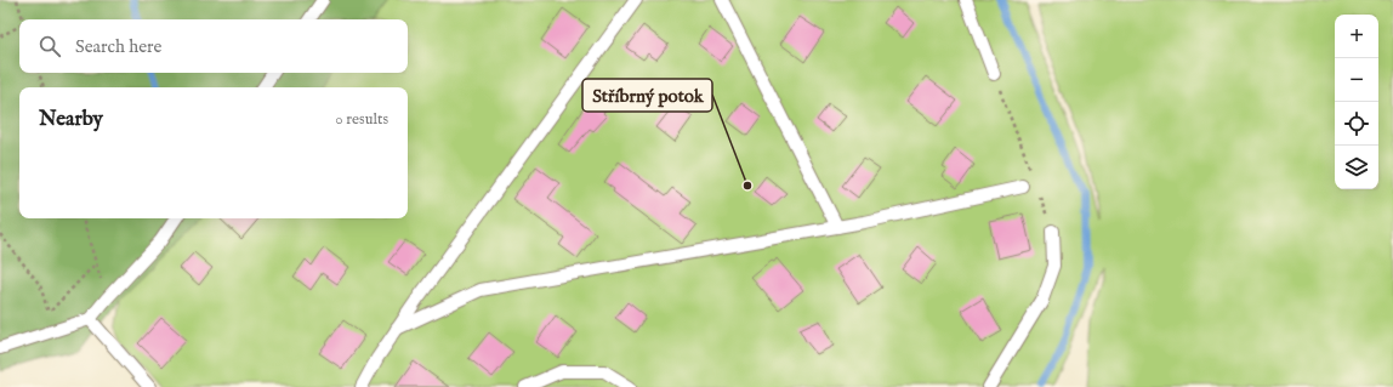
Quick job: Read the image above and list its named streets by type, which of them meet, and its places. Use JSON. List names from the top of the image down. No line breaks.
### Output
{"places":["Stříbrný potok"],"page":{"map_buttons":["+","−"],"search":"Search here","heading":["Nearby","0 results"]}}
